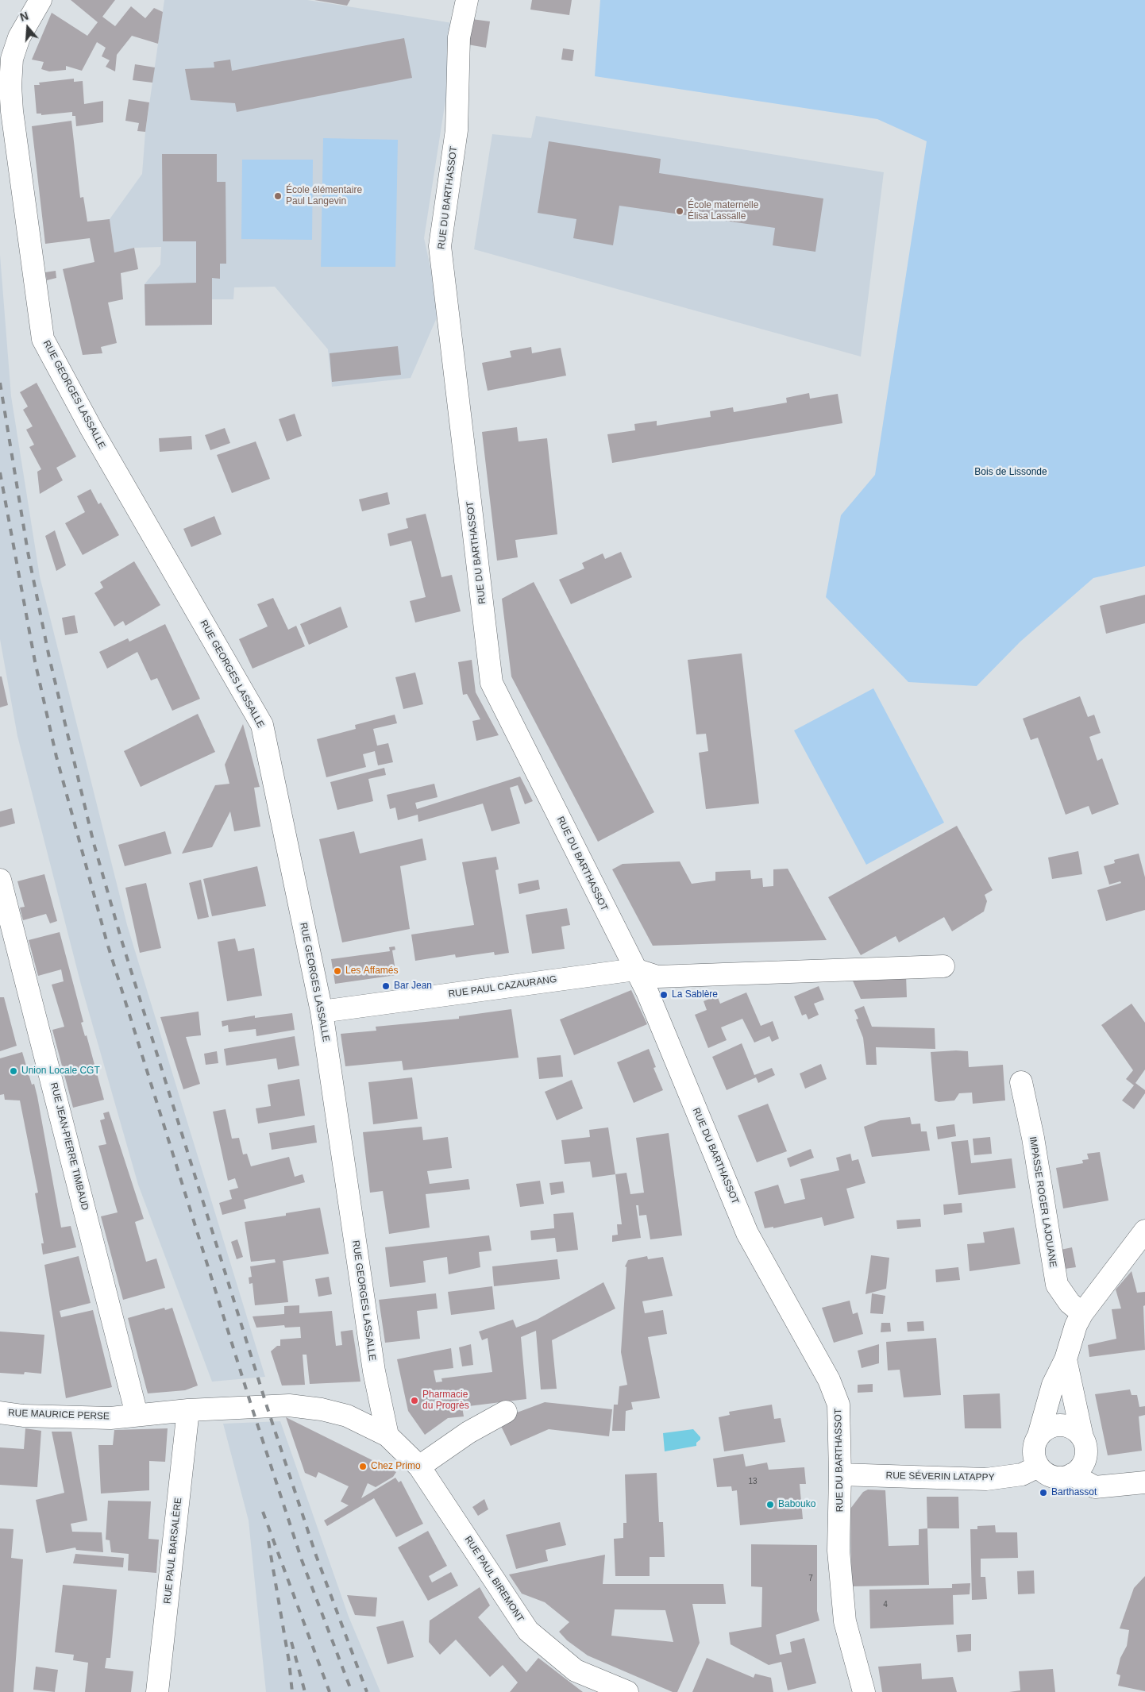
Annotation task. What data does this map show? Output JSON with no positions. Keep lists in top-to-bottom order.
{
  "streets": {
    "street": [
      "RUE DU BARTHASSOT",
      "RUE GEORGES LASSALLE",
      "RUE PAUL CAZAURANG",
      "RUE JEAN-PIERRE TIMBAUD",
      "IMPASSE ROGER LAJOUANE",
      "RUE MAURICE PERSE",
      "RUE SÉVERIN LATAPPY",
      "RUE PAUL BARSALÈRE",
      "RUE PAUL BIREMONT"
    ]
  },
  "crossings": [
    ["RUE DU BARTHASSOT", "RUE PAUL CAZAURANG"],
    ["RUE DU BARTHASSOT", "RUE SÉVERIN LATAPPY"],
    ["RUE GEORGES LASSALLE", "RUE PAUL CAZAURANG"],
    ["RUE GEORGES LASSALLE", "RUE MAURICE PERSE"],
    ["RUE GEORGES LASSALLE", "RUE PAUL BIREMONT"],
    ["RUE JEAN-PIERRE TIMBAUD", "RUE MAURICE PERSE"],
    ["RUE MAURICE PERSE", "RUE PAUL BARSALÈRE"],
    ["RUE MAURICE PERSE", "RUE PAUL BIREMONT"]
  ],
  "parks": ["Bois de Lissonde"],
  "places": [
    "École élémentaire Paul Langevin",
    "École maternelle Élisa Lassalle",
    "Les Affamés",
    "Bar Jean",
    "La Sablère",
    "Union Locale CGT",
    "Pharmacie du Progrès",
    "Chez Primo",
    "Barthassot",
    "Babouko"
  ],
  "house_numbers": ["13", "7", "4"],
  "north": "top"
}
